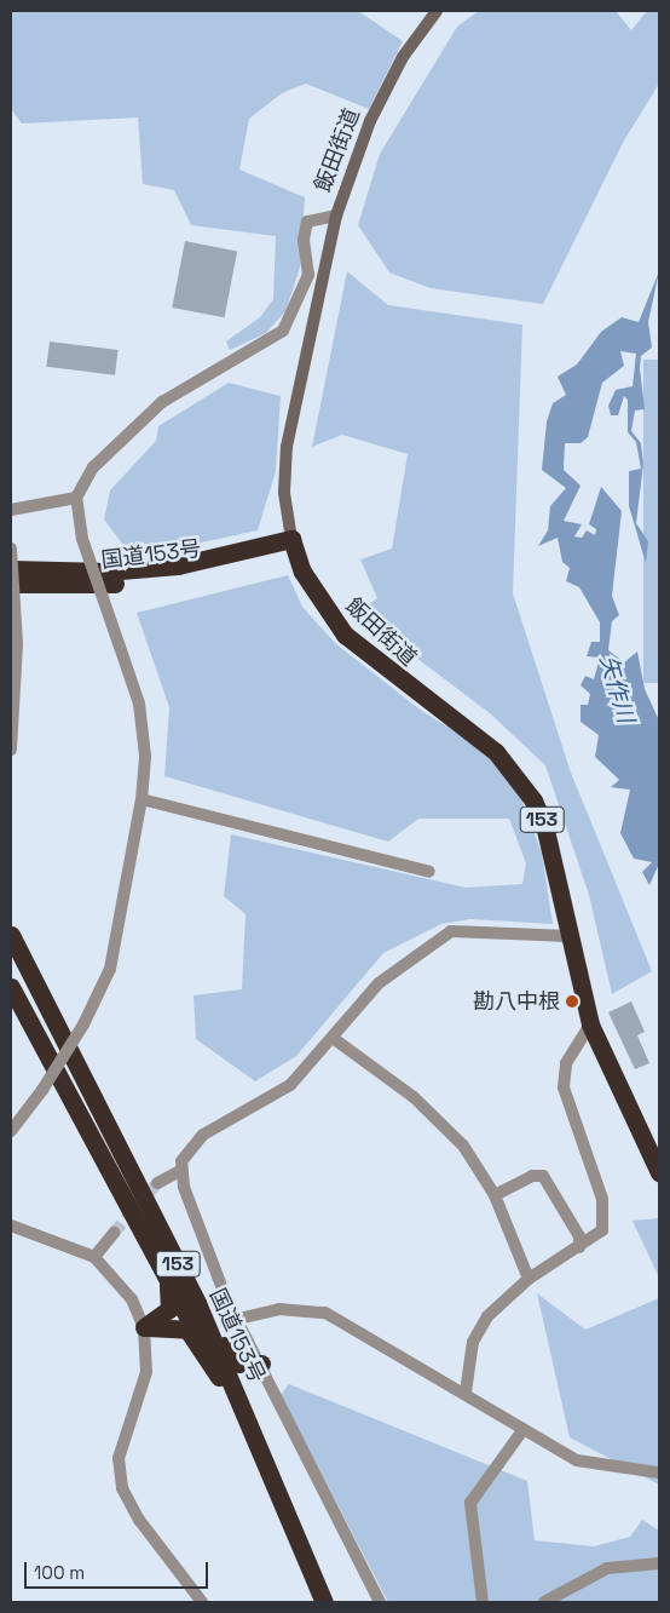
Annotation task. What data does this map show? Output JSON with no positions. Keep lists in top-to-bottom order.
{
  "streets": {
    "highway": ["飯田街道", "国道153号", "153"]
  },
  "crossings": [
    ["飯田街道", "国道153号"],
    ["国道153号", "153"]
  ],
  "water": ["矢作川"],
  "places": ["勘八中根"],
  "scale_bar": "100 m"
}
